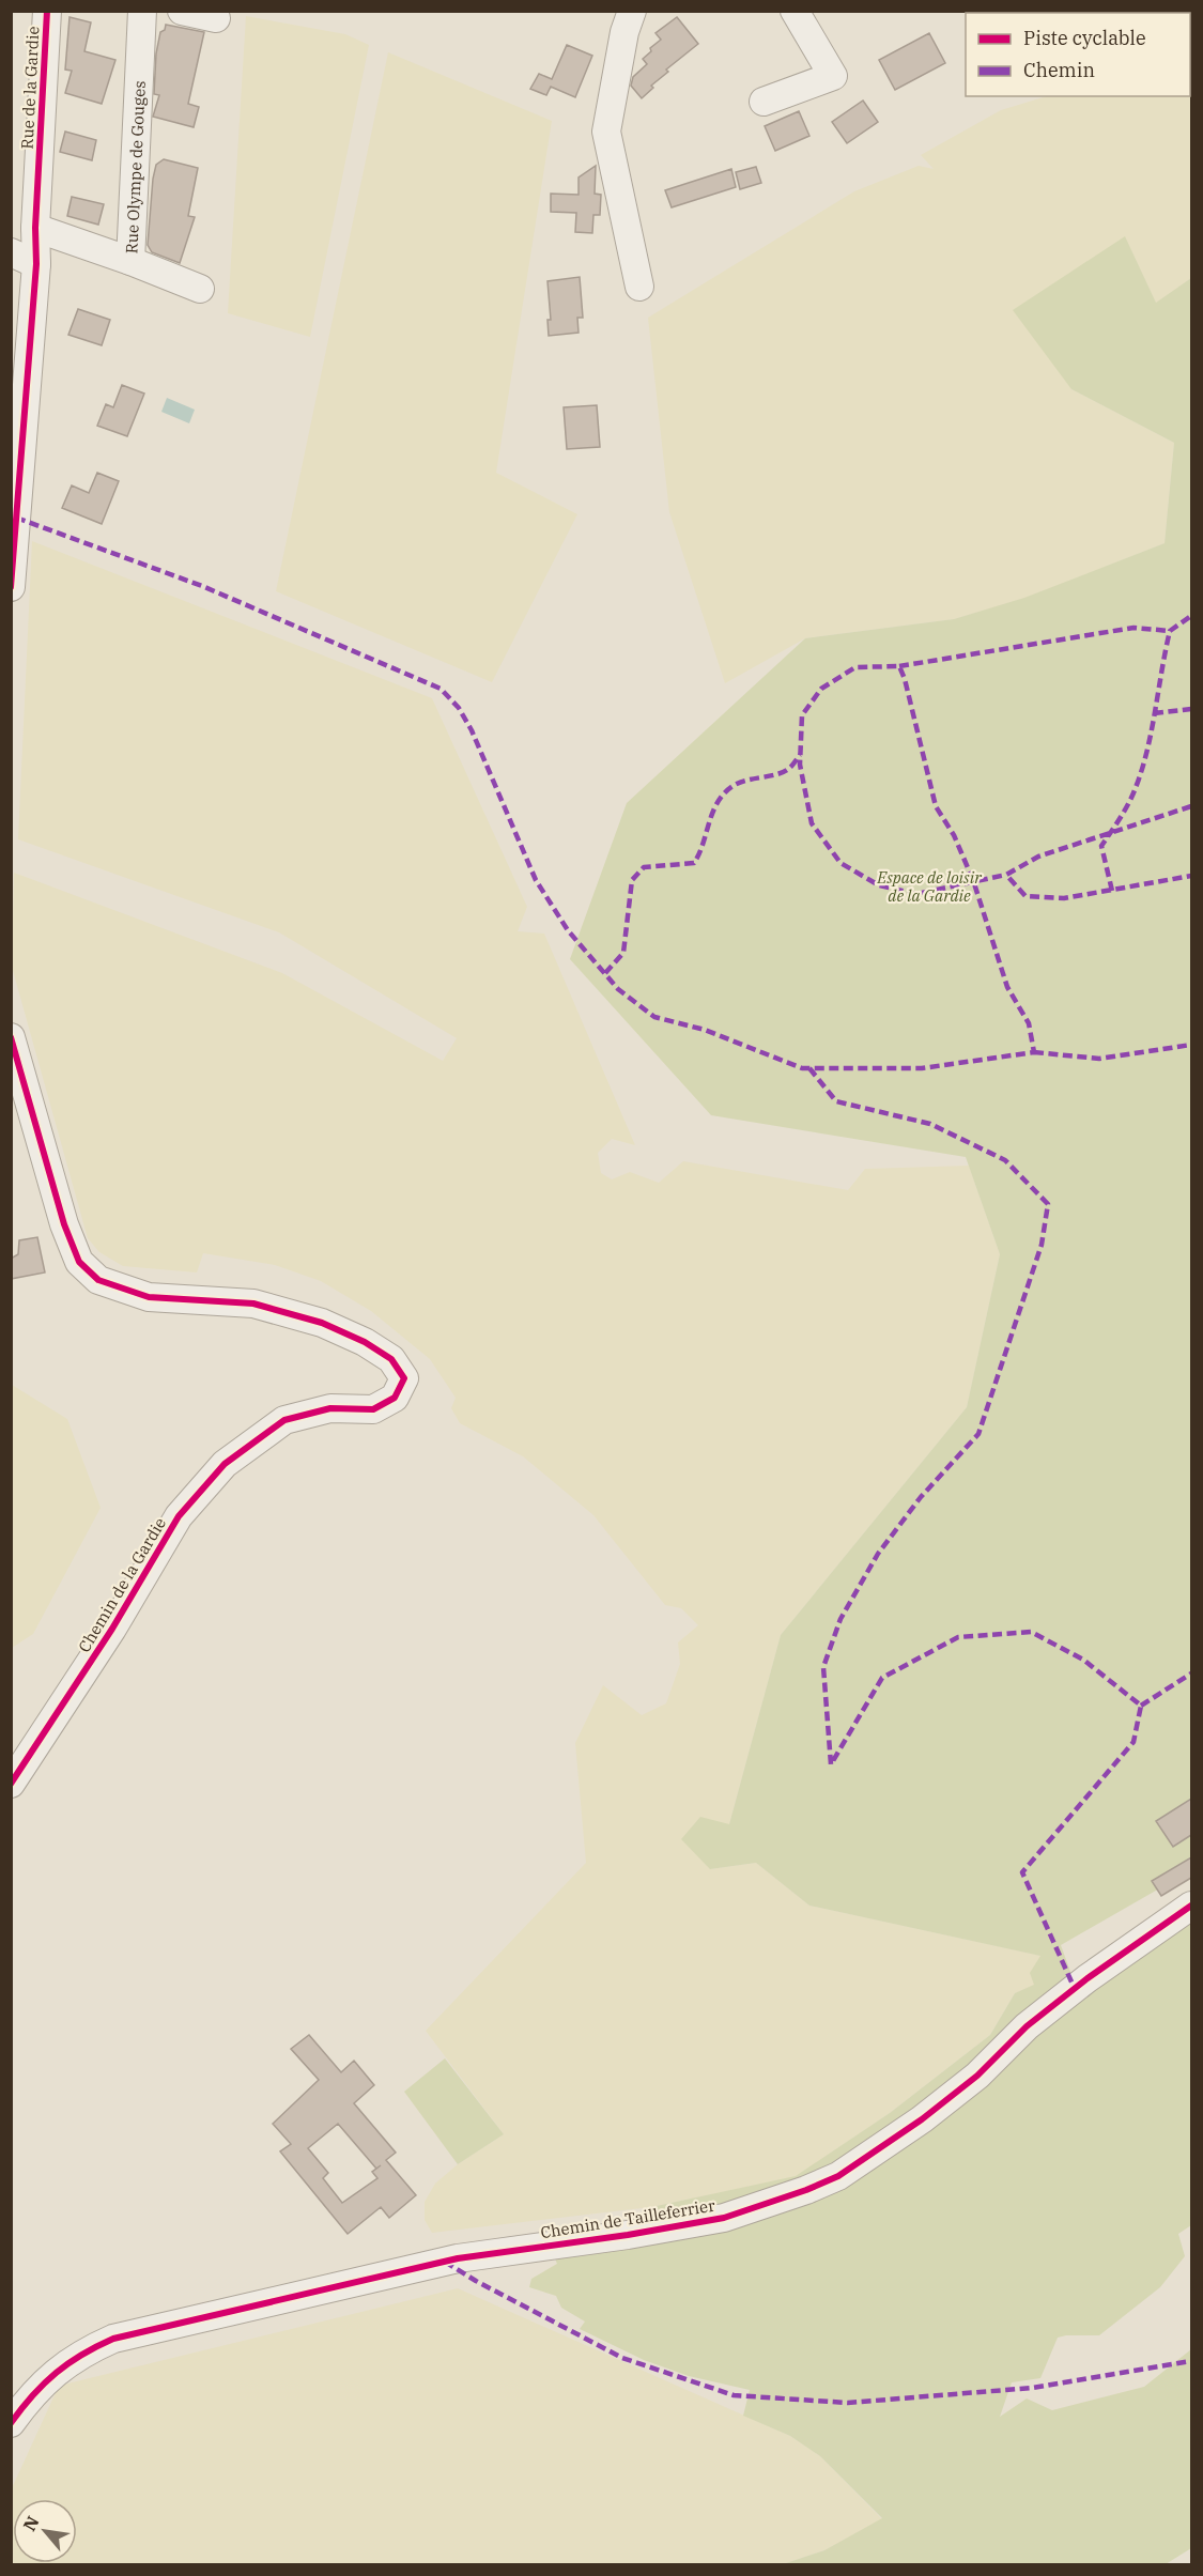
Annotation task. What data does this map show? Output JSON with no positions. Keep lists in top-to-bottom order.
{
  "streets": {
    "street": [
      "Rue de la Gardie",
      "Rue Olympe de Gouges",
      "Chemin de la Gardie",
      "Chemin de Tailleferrier"
    ]
  },
  "crossings": [
    ["Rue de la Gardie", "Rue Olympe de Gouges"]
  ],
  "parks": ["Espace de loisir de la Gardie"],
  "legend": ["Piste cyclable", "Chemin"],
  "north": "top left"
}
